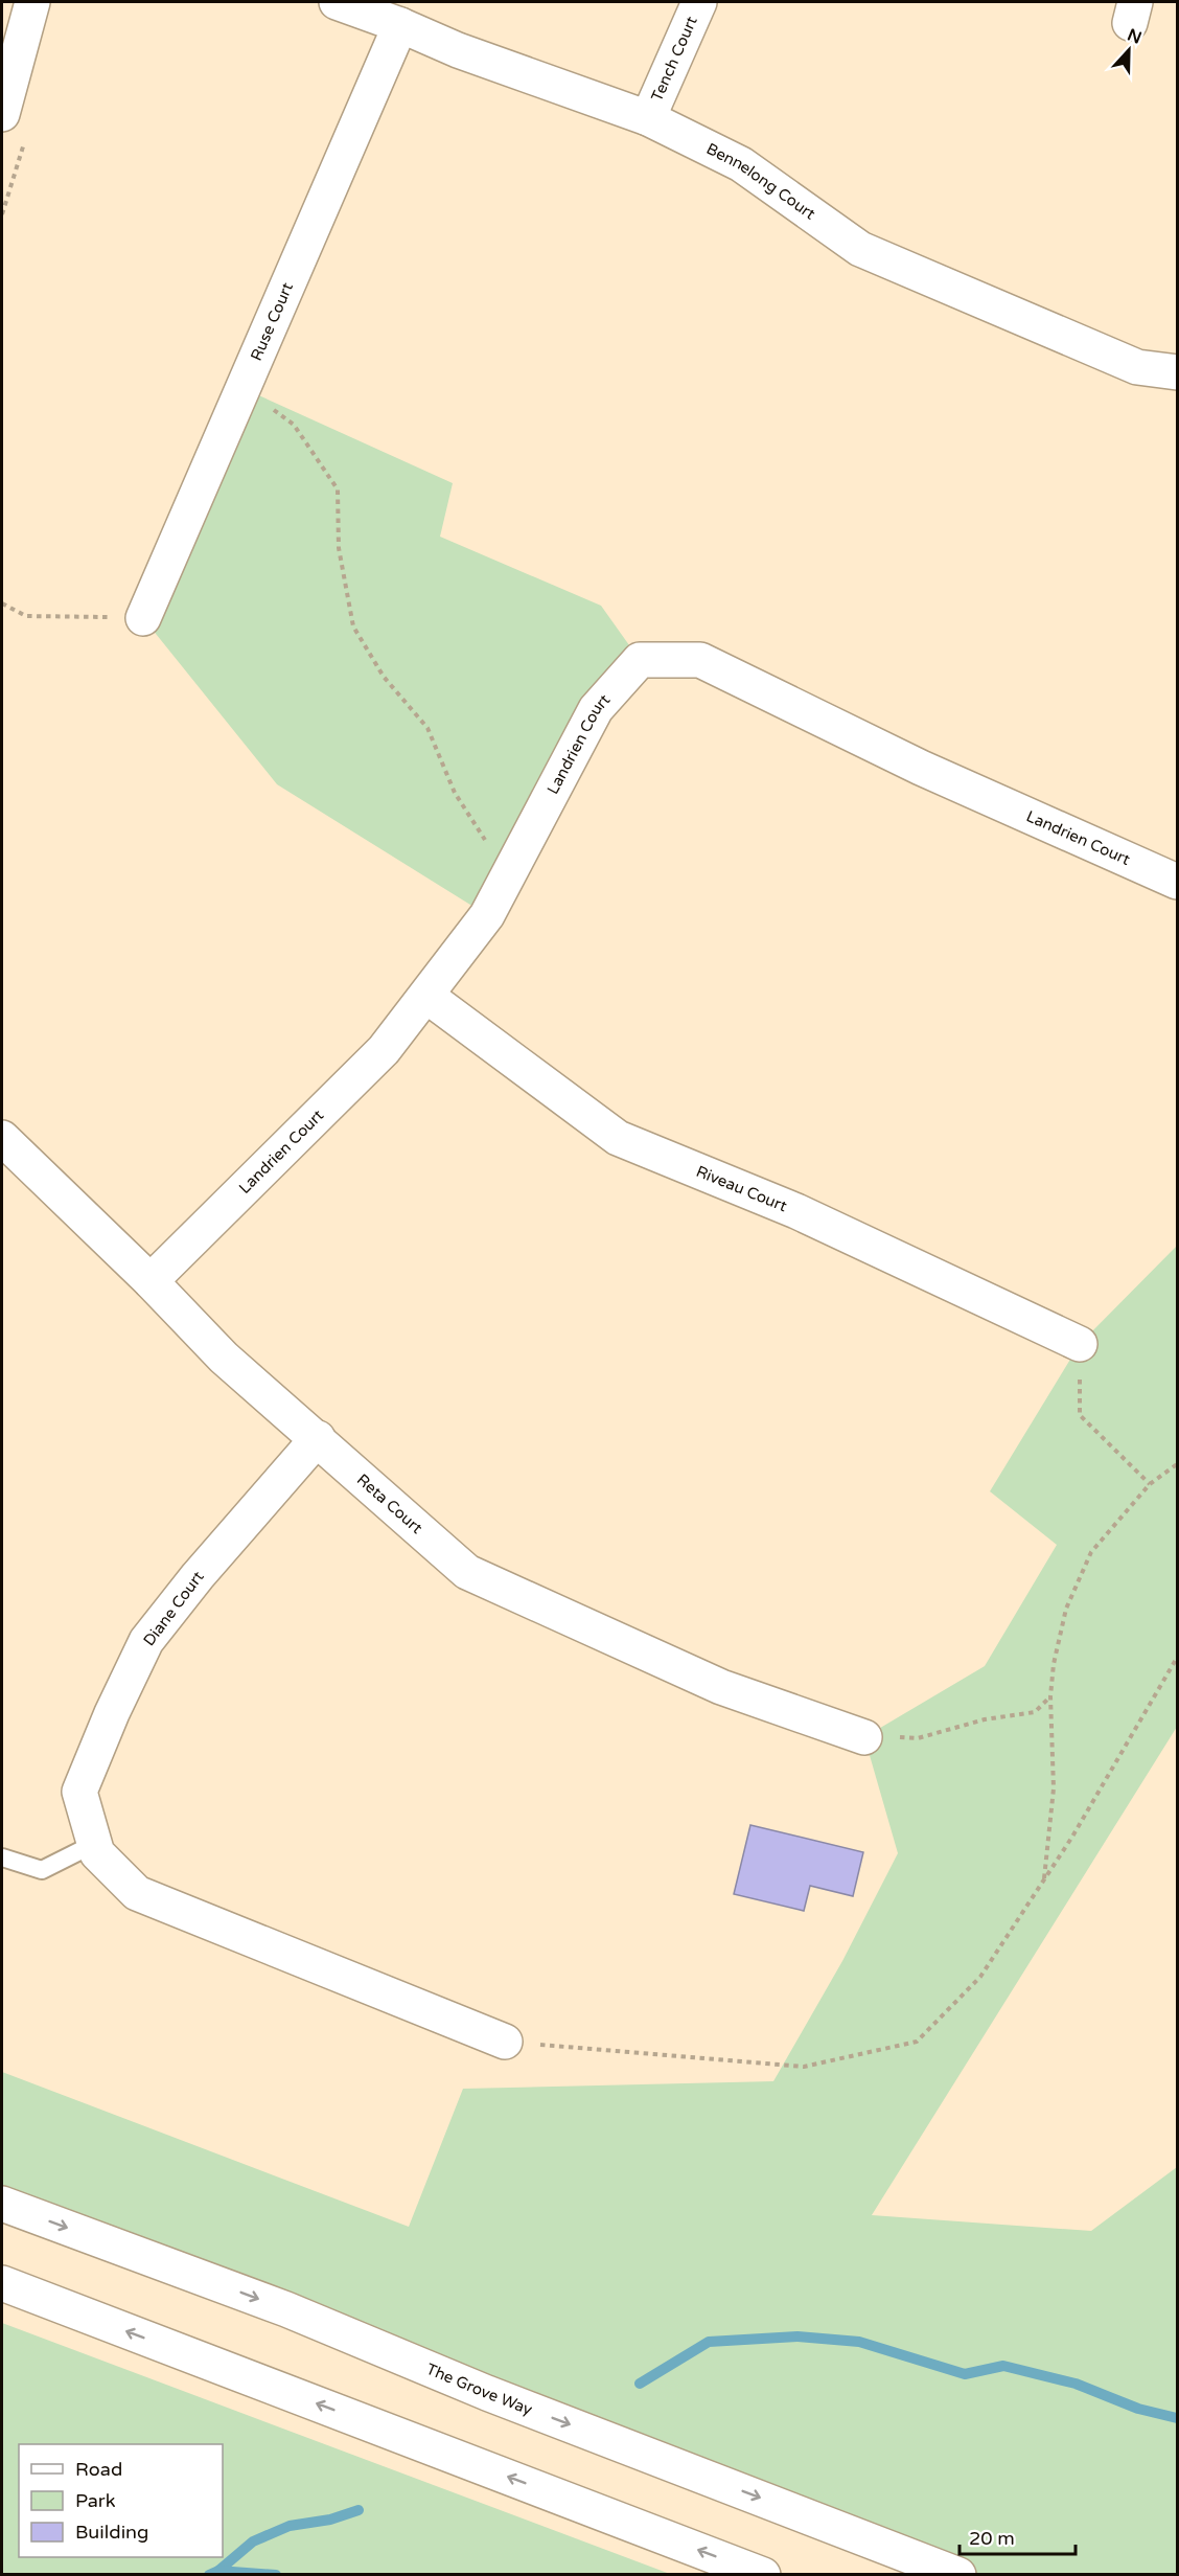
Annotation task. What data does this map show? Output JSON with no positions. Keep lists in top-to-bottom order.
{
  "streets": {
    "street": [
      "Tench Court",
      "Bennelong Court",
      "Ruse Court",
      "Landrien Court",
      "Riveau Court",
      "Reta Court",
      "Diane Court",
      "The Grove Way"
    ]
  },
  "crossings": [
    ["Tench Court", "Bennelong Court"],
    ["Bennelong Court", "Ruse Court"],
    ["Landrien Court", "Riveau Court"],
    ["Landrien Court", "Reta Court"],
    ["Reta Court", "Diane Court"]
  ],
  "legend": ["Road", "Park", "Building"],
  "scale_bar": "20 m",
  "north": "top"
}
